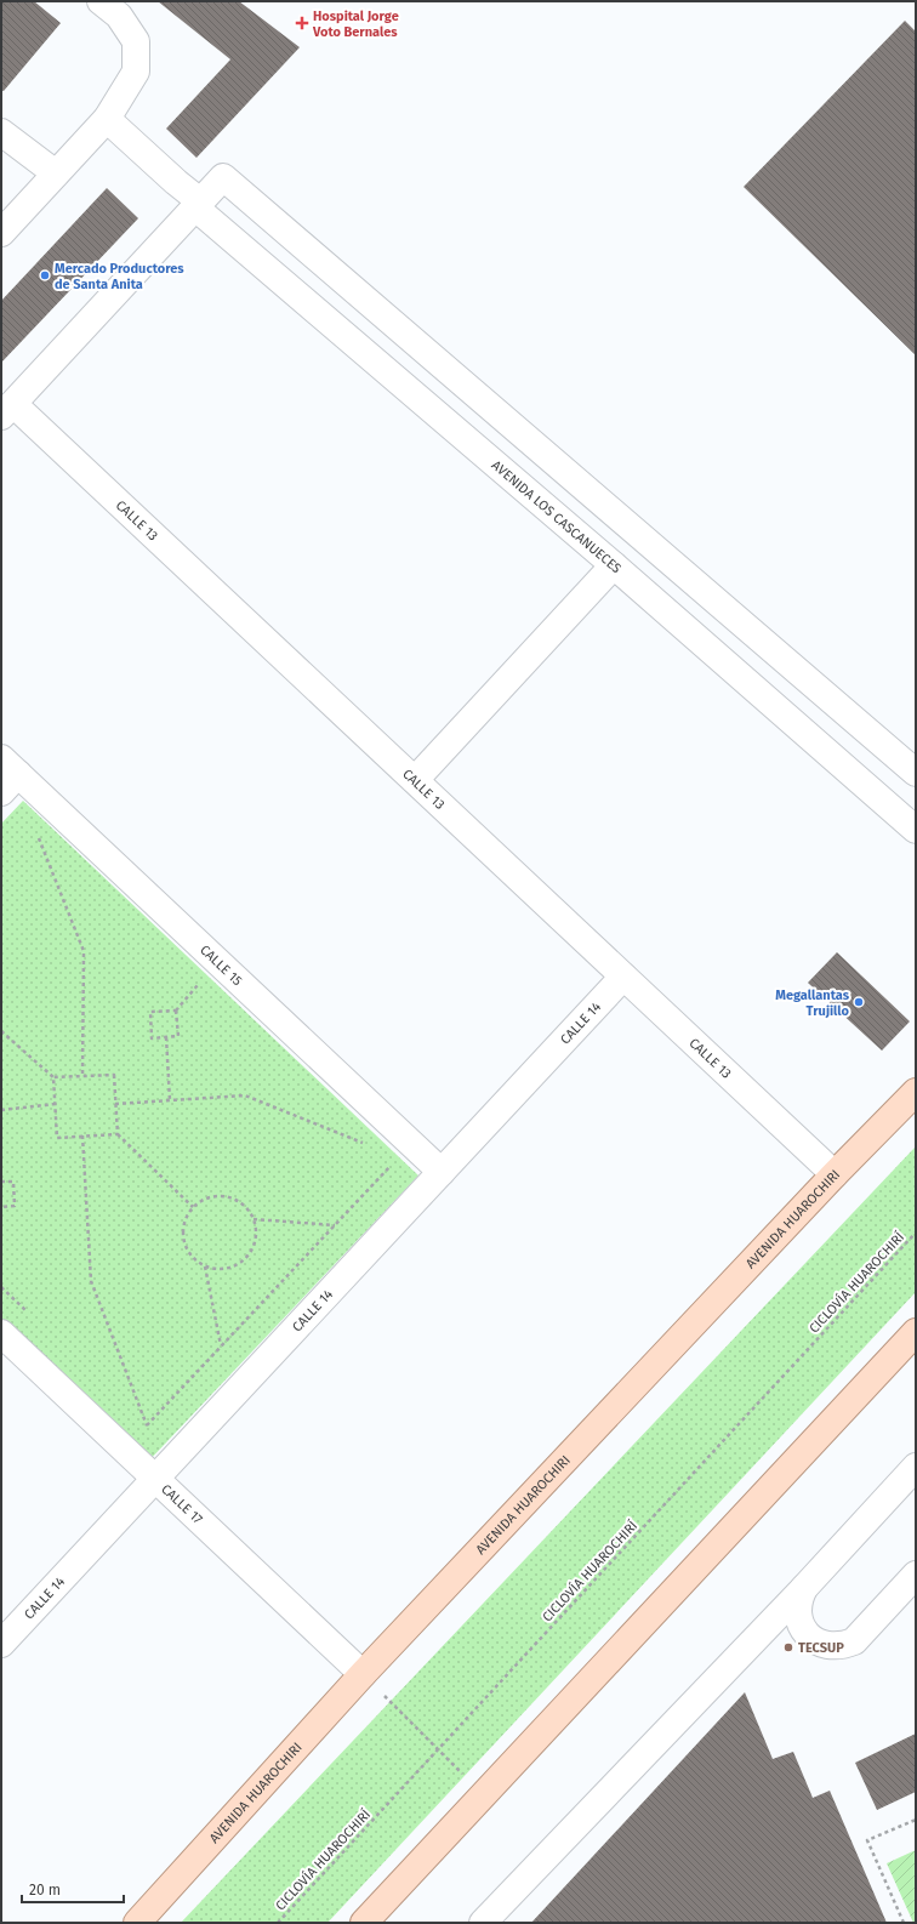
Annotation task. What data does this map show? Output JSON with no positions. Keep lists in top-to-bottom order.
{
  "streets": {
    "main road": ["AVENIDA HUAROCHIRI"],
    "street": [
      "AVENIDA LOS CASCANUECES",
      "CALLE 13",
      "CALLE 15",
      "CALLE 14",
      "CALLE 17"
    ],
    "path": ["CICLOVÍA HUAROCHIRÍ"]
  },
  "crossings": [
    ["CALLE 13", "CALLE 14"],
    ["CALLE 13", "AVENIDA HUAROCHIRI"],
    ["CALLE 15", "CALLE 14"],
    ["CALLE 14", "CALLE 17"],
    ["AVENIDA HUAROCHIRI", "CALLE 17"]
  ],
  "places": {
    "health": ["Hospital Jorge Voto Bernales"],
    "other": ["Mercado Productores de Santa Anita", "Megallantas Trujillo", "TECSUP"]
  },
  "scale_bar": "20 m"
}
